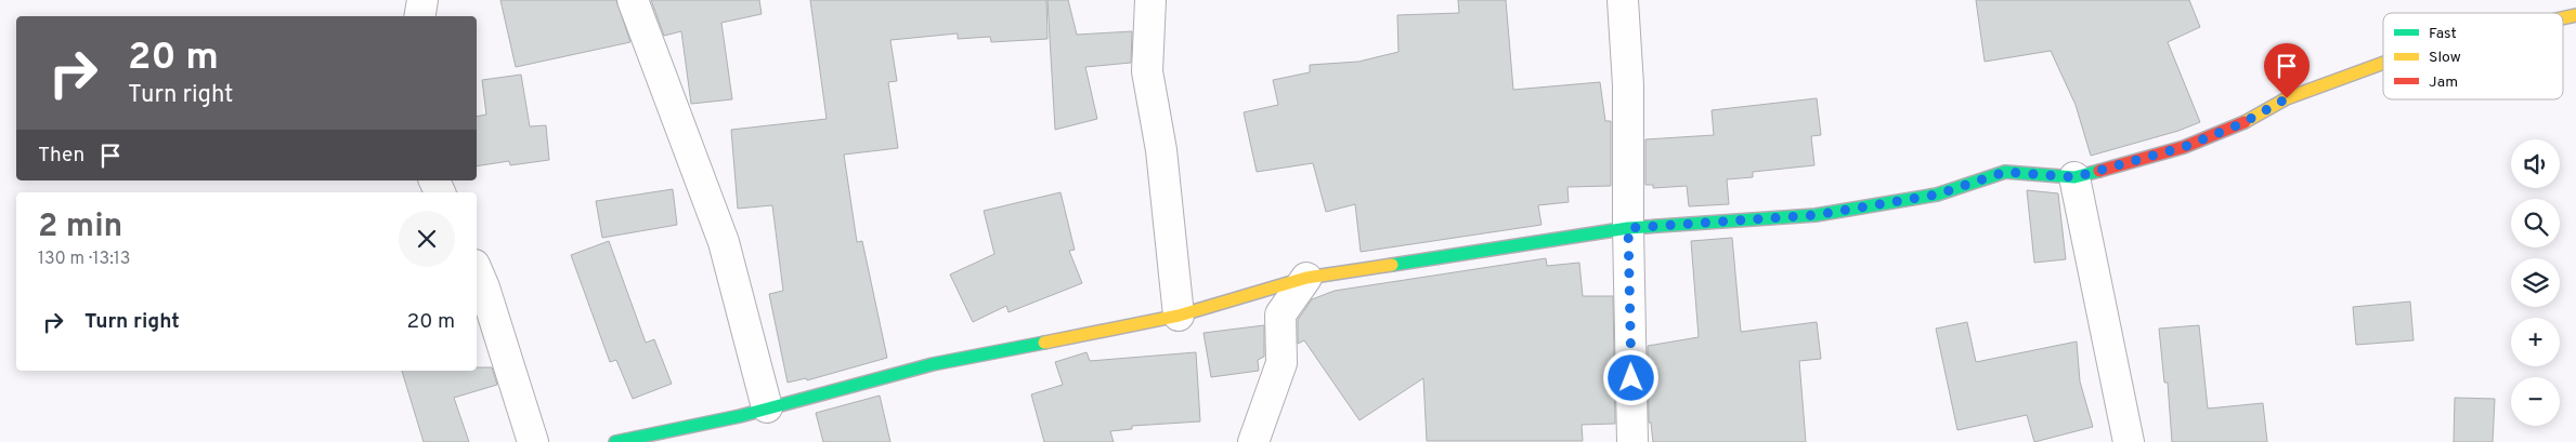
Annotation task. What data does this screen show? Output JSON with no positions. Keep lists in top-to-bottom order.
{
  "legend": ["Fast", "Slow", "Jam"],
  "page": {
    "turn": ["20 m", "Turn right"],
    "then": "Then",
    "map_buttons": ["+", "−"],
    "heading": ["2 min", "130 m · 13:13"],
    "list": [
      {
        "name": "Turn right",
        "value": "20 m"
      }
    ]
  }
}
